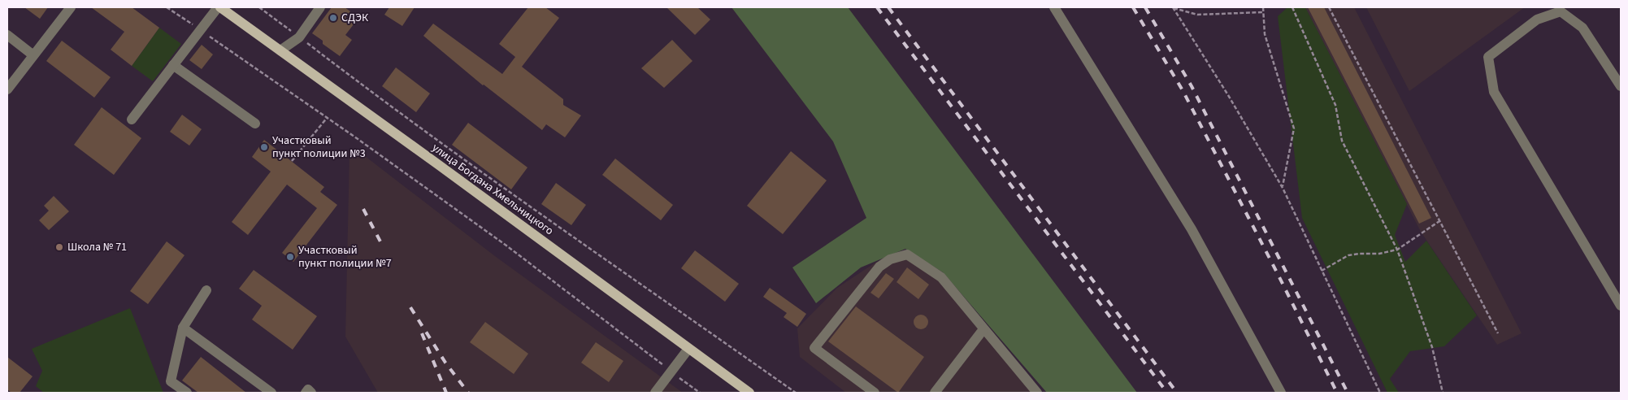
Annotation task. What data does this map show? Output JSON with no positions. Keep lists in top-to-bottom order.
{
  "streets": {
    "main road": ["улица Богдана Хмельницкого"]
  },
  "places": [
    "СДЭК",
    "Участковый пункт полиции №3",
    "Школа № 71",
    "Участковый пункт полиции №7"
  ]
}
